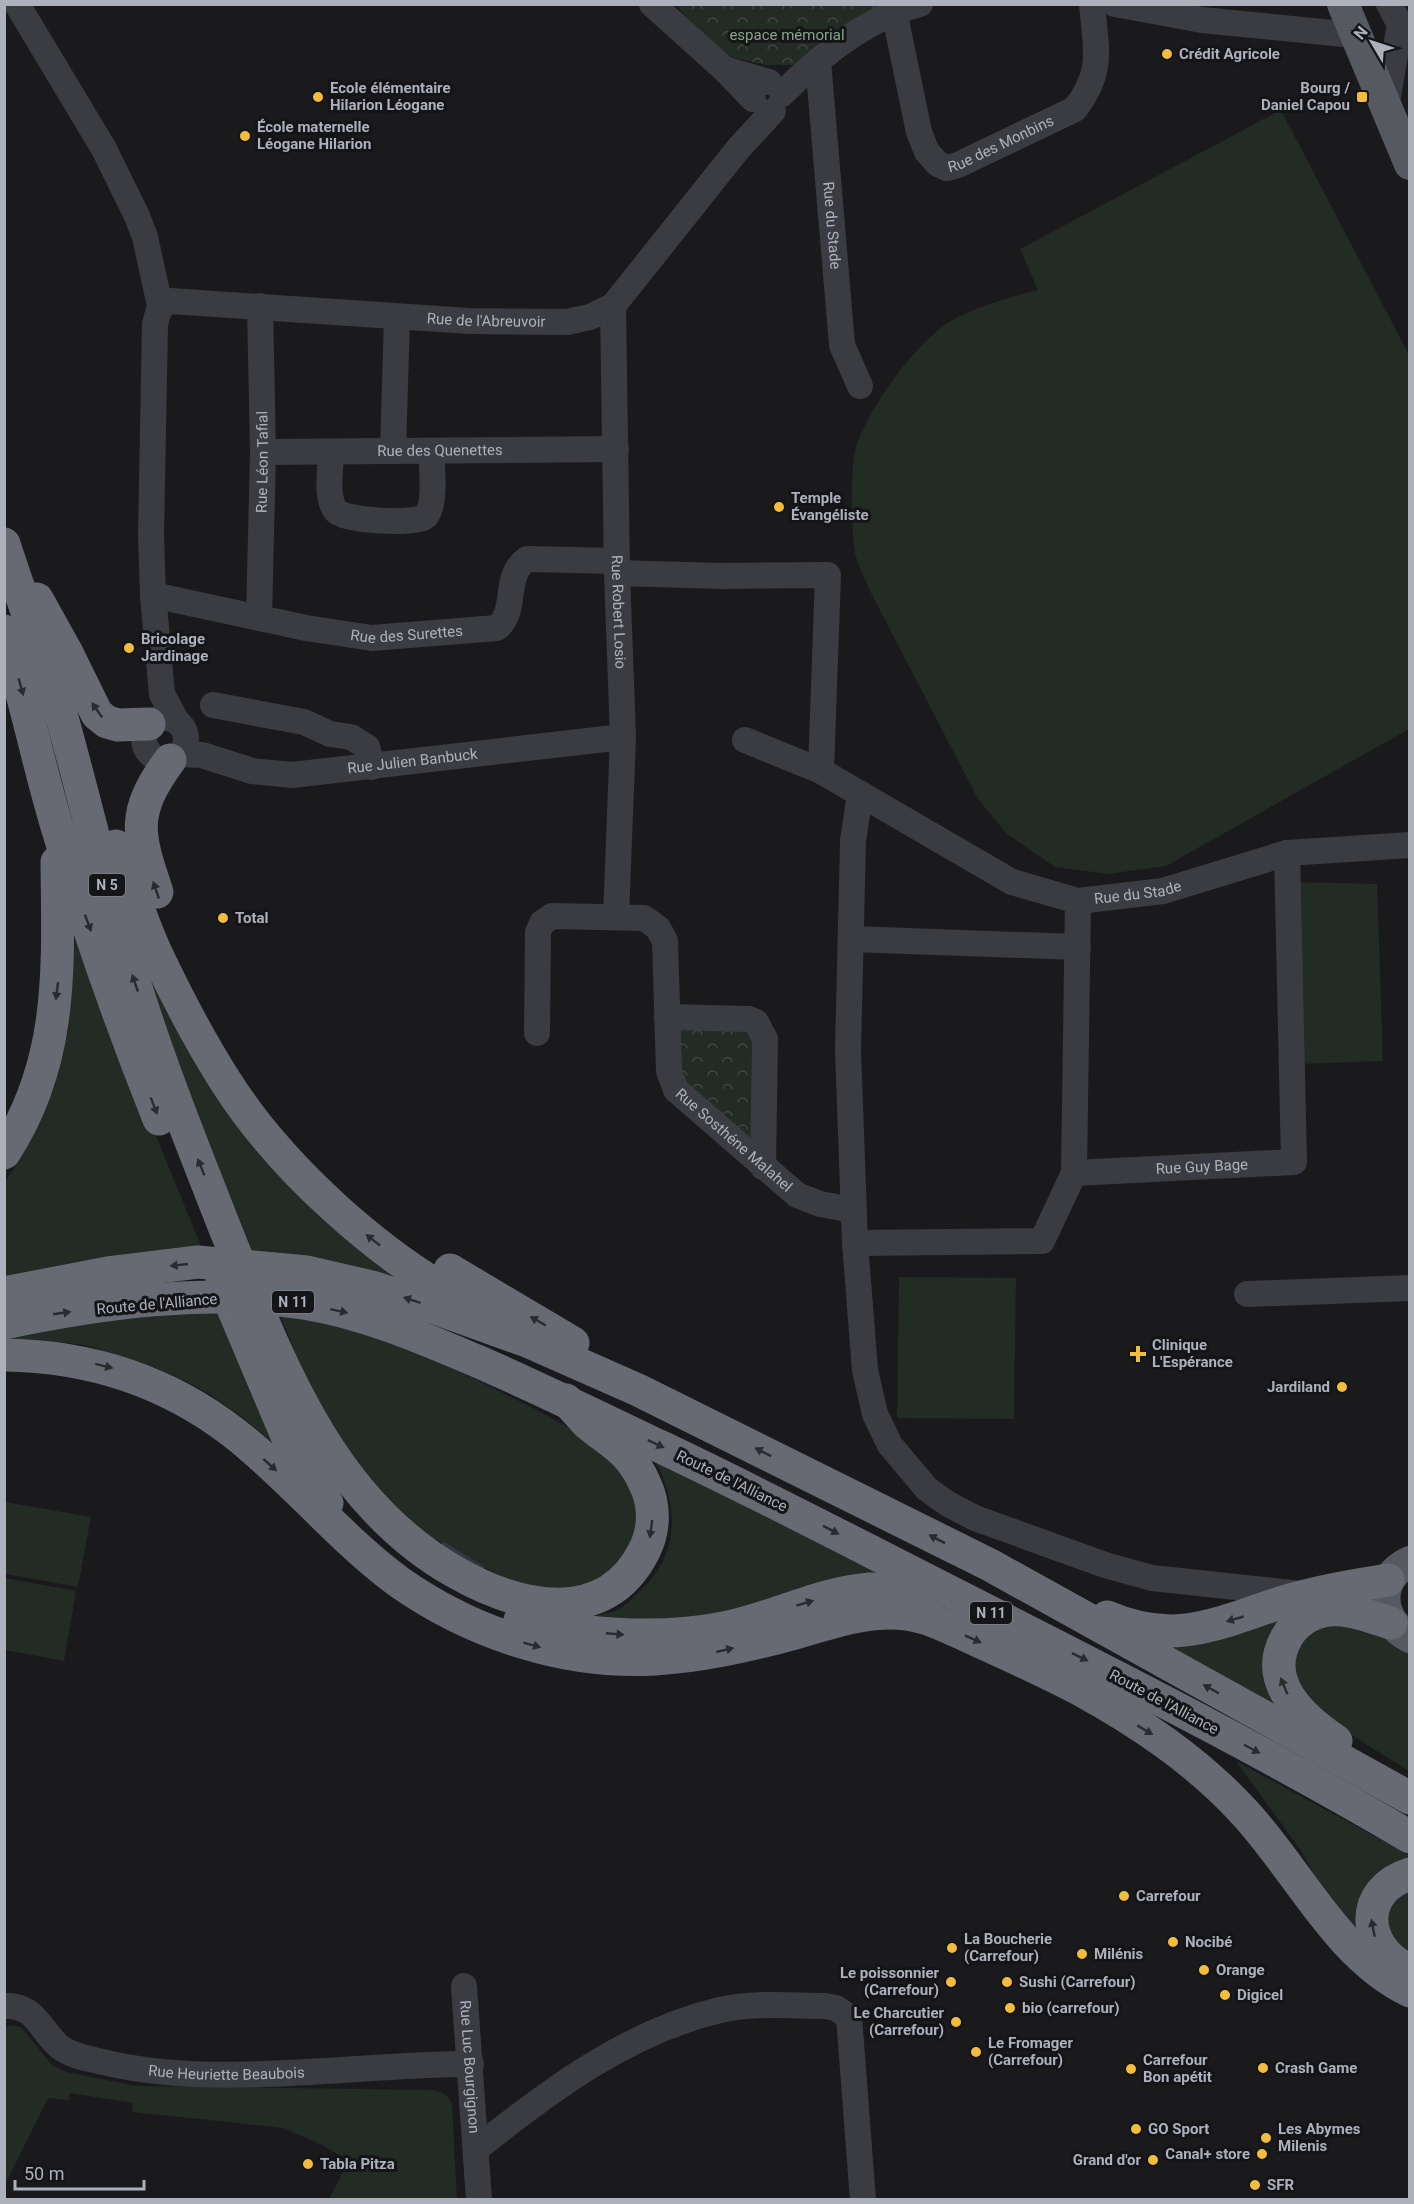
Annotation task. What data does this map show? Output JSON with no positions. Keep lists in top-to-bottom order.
{
  "streets": {
    "highway": ["N 5", "N 11", "Route de l'Alliance"],
    "street": [
      "Rue des Monbins",
      "Rue du Stade",
      "Rue de l'Abreuvoir",
      "Rue des Quenettes",
      "Rue Léon Tafial",
      "Rue Robert Losio",
      "Rue des Surettes",
      "Rue Julien Banbuck",
      "Rue Sosthéne Malahel",
      "Rue Guy Bage",
      "Rue Luc Bourgignon",
      "Rue Heuriette Beaubois"
    ]
  },
  "crossings": [
    ["Rue du Stade", "Rue des Surettes"],
    ["Rue du Stade", "Rue Guy Bage"],
    ["Rue de l'Abreuvoir", "Rue Léon Tafial"],
    ["Rue de l'Abreuvoir", "Rue Robert Losio"],
    ["Rue des Quenettes", "Rue Léon Tafial"],
    ["Rue des Quenettes", "Rue Robert Losio"],
    ["Rue Léon Tafial", "Rue des Surettes"],
    ["Rue Robert Losio", "Rue des Surettes"],
    ["Rue Robert Losio", "Rue Julien Banbuck"],
    ["Rue Robert Losio", "Rue Sosthéne Malahel"],
    ["Rue Luc Bourgignon", "Rue Heuriette Beaubois"]
  ],
  "parks": ["espace mémorial"],
  "places": {
    "other": [
      "Crédit Agricole",
      "Ecole élémentaire Hilarion Léogane",
      "École maternelle Léogane Hilarion",
      "Temple Évangéliste",
      "Bricolage Jardinage",
      "Total",
      "Jardiland",
      "Carrefour",
      "Nocibé",
      "La Boucherie (Carrefour)",
      "Milénis",
      "Orange",
      "Le poissonnier (Carrefour)",
      "Sushi (Carrefour)",
      "Digicel",
      "bio (carrefour)",
      "Le Charcutier (Carrefour)",
      "Le Fromager (Carrefour)",
      "Crash Game",
      "Carrefour Bon apétit",
      "GO Sport",
      "Les Abymes Milenis",
      "Canal+ store",
      "Grand d'or",
      "Tabla Pitza",
      "SFR"
    ],
    "transit": ["Bourg / Daniel Capou"],
    "health": ["Clinique L'Espérance"]
  },
  "scale_bar": "50 m",
  "north": "top left"
}
